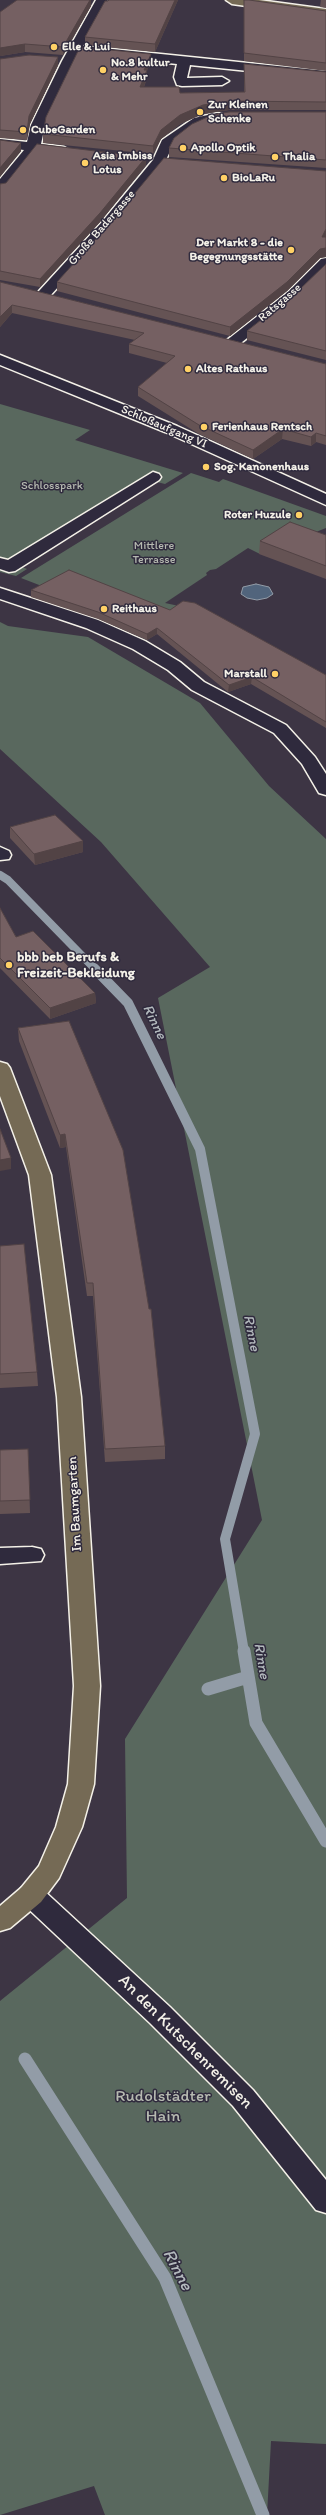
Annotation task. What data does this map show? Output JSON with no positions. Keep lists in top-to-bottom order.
{
  "streets": {
    "main road": ["Im Baumgarten"],
    "street": [
      "Große Badergasse",
      "Ratsgasse",
      "Schloßaufgang VI",
      "An den Kutschenremisen"
    ]
  },
  "crossings": [
    ["Im Baumgarten", "An den Kutschenremisen"]
  ],
  "water": ["Rinne"],
  "parks": ["Schlosspark", "Mittlere Terrasse", "Rudolstädter Hain"],
  "places": [
    "Elle & Lui",
    "No.8 kultur & Mehr",
    "Zur Kleinen Schenke",
    "CubeGarden",
    "Apollo Optik",
    "Thalia",
    "Asia Imbiss Lotus",
    "BioLaRu",
    "Der Markt 8 - die Begegnungsstätte",
    "Altes Rathaus",
    "Ferienhaus Rentsch",
    "Sog. Kanonenhaus",
    "Roter Huzule",
    "Reithaus",
    "Marstall",
    "bbb beb Berufs & Freizeit-Bekleidung"
  ]
}
